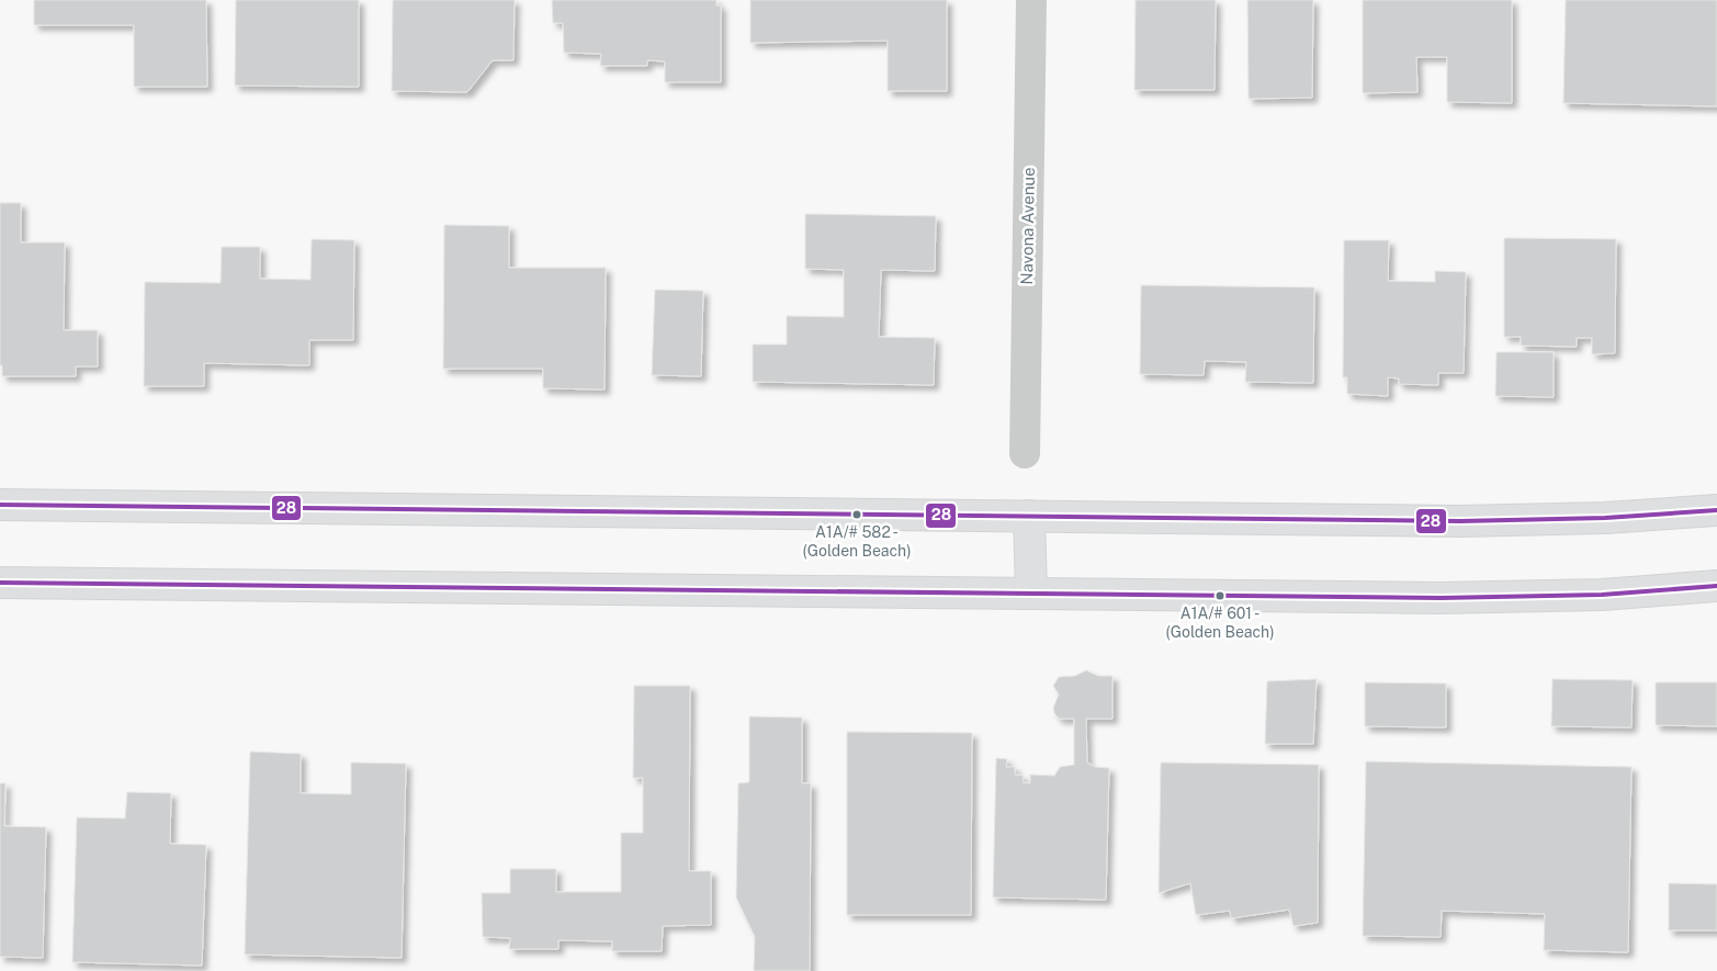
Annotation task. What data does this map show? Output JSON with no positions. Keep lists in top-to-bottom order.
{
  "streets": {
    "street": ["Navona Avenue"]
  },
  "places": ["A1A/# 582 - (Golden Beach)", "A1A/# 601 - (Golden Beach)"],
  "lines": ["transit line 28"]
}
